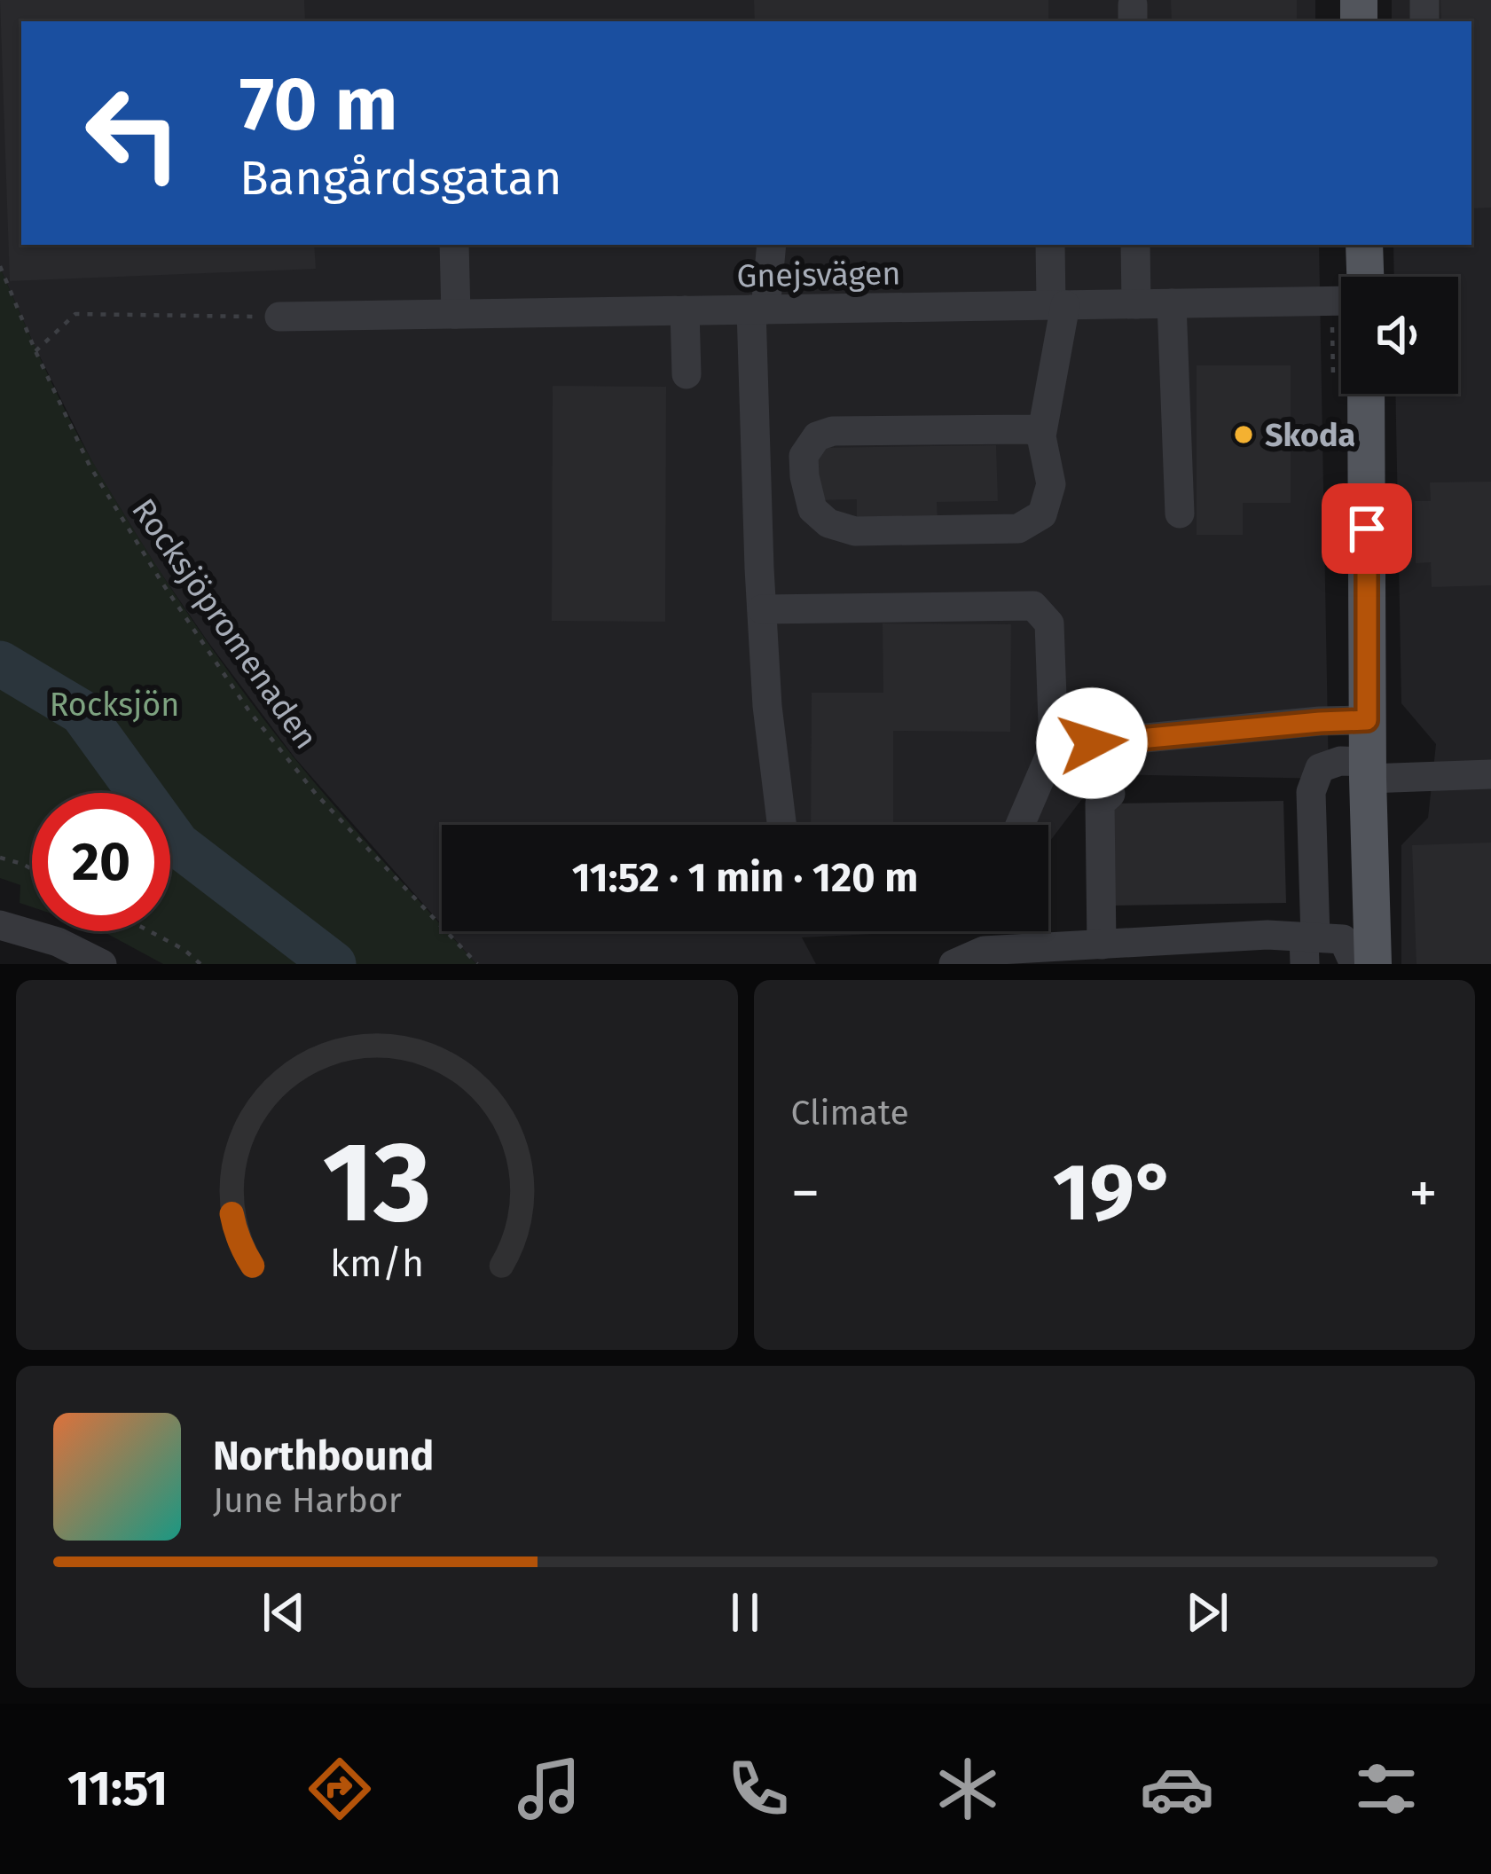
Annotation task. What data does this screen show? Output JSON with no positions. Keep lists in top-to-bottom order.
{
  "streets": {
    "street": ["Gnejsvägen"],
    "path": ["Rocksjöpromenaden"]
  },
  "parks": ["Rocksjön"],
  "places": ["Skoda"],
  "page": {
    "turn": ["70 m", "Bangårdsgatan"],
    "limit": "20",
    "trip": "11:52 · 1 min · 120 m",
    "tile": "Climate",
    "heat": ["−", "19°", "+"],
    "song": ["Northbound", "June Harbor"],
    "tabs": "11:51",
    "gauge": ["13", "km/h"]
  }
}
